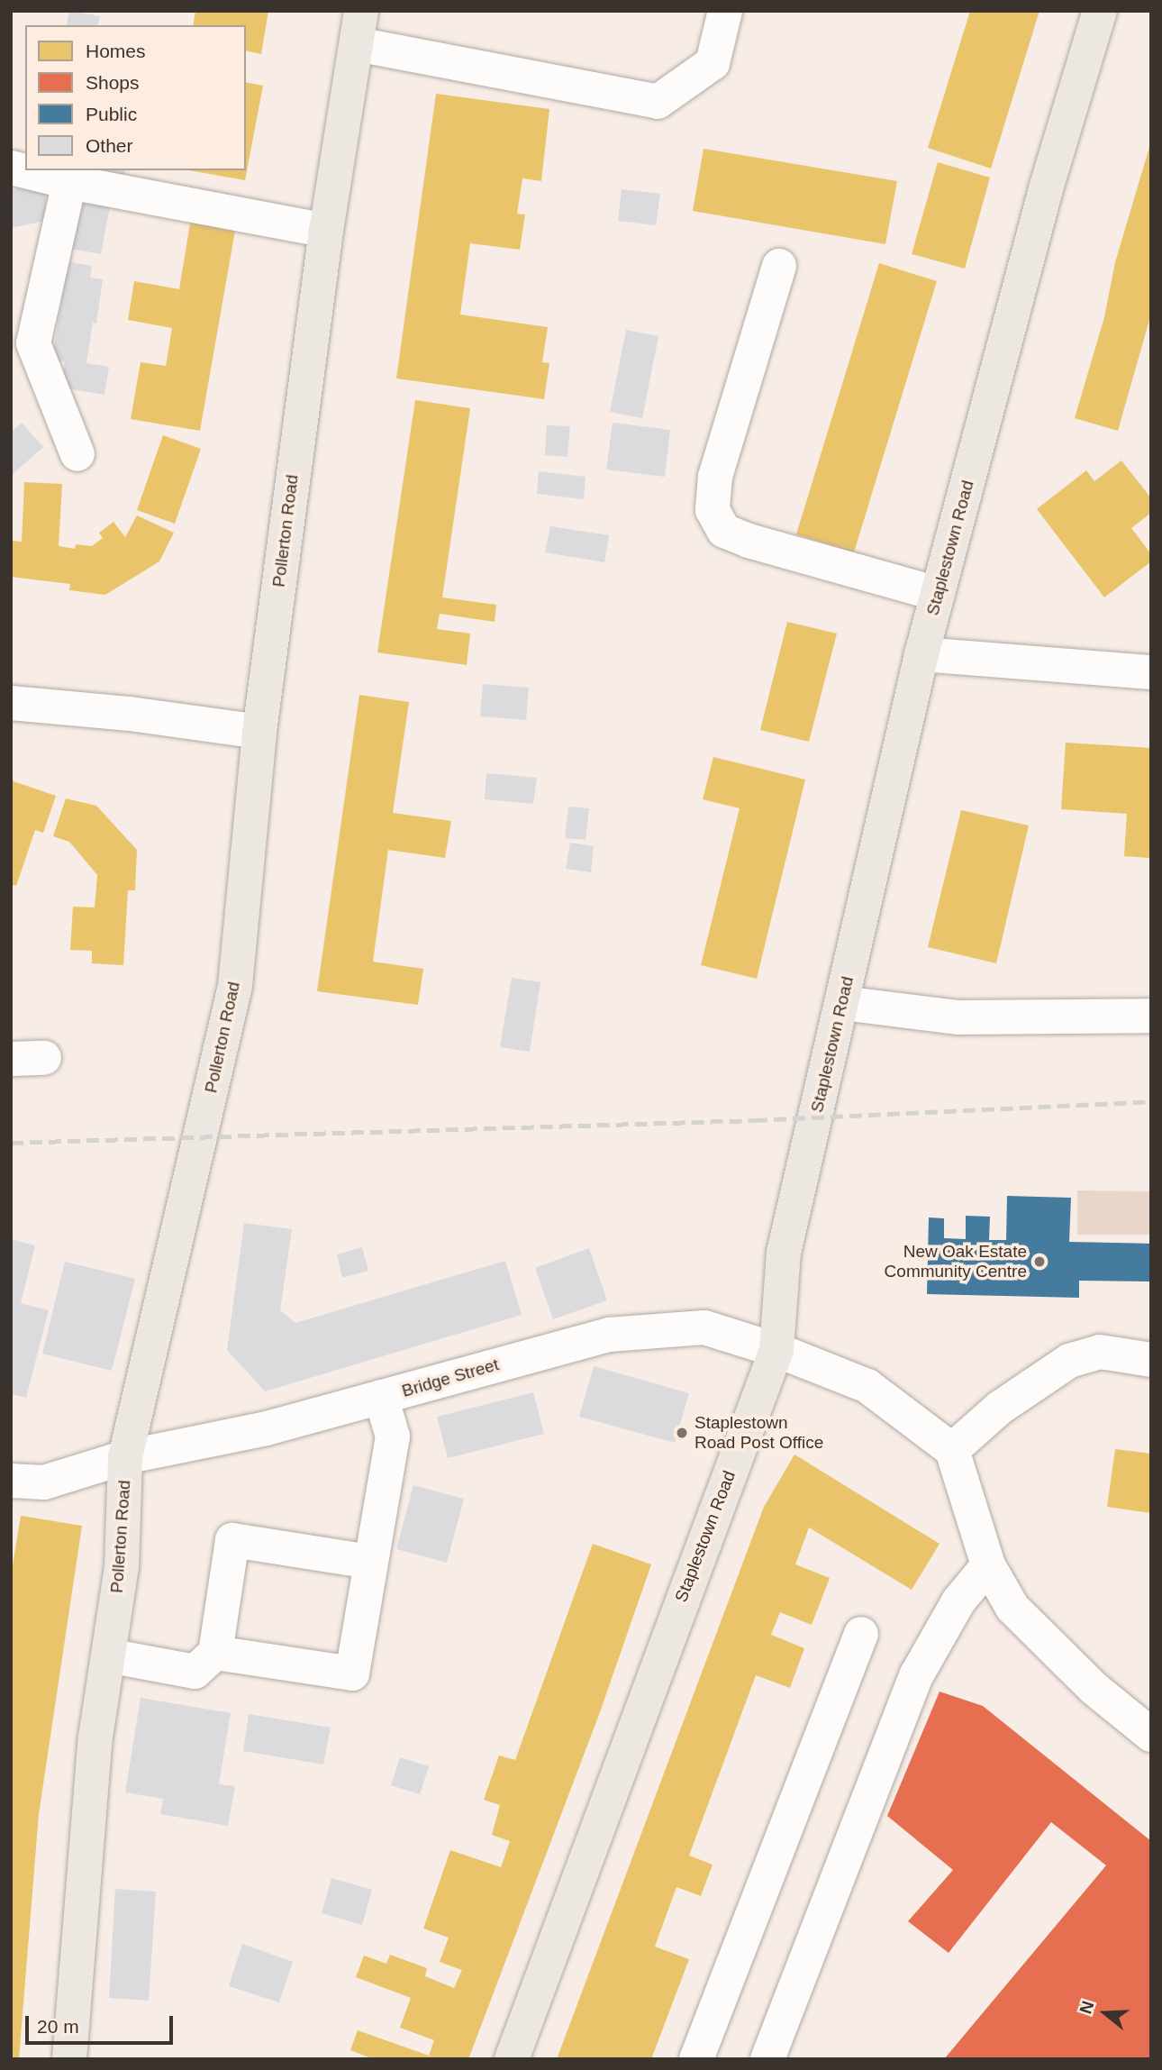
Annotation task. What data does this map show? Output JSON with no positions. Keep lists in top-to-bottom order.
{
  "streets": {
    "main road": ["Pollerton Road", "Staplestown Road"],
    "street": ["Bridge Street"]
  },
  "crossings": [
    ["Pollerton Road", "Bridge Street"],
    ["Staplestown Road", "Bridge Street"]
  ],
  "places": ["New Oak Estate Community Centre", "Staplestown Road Post Office"],
  "legend": [
    "Homes",
    "Shops",
    "Public",
    "Other"
  ],
  "scale_bar": "20 m",
  "north": "left"
}
